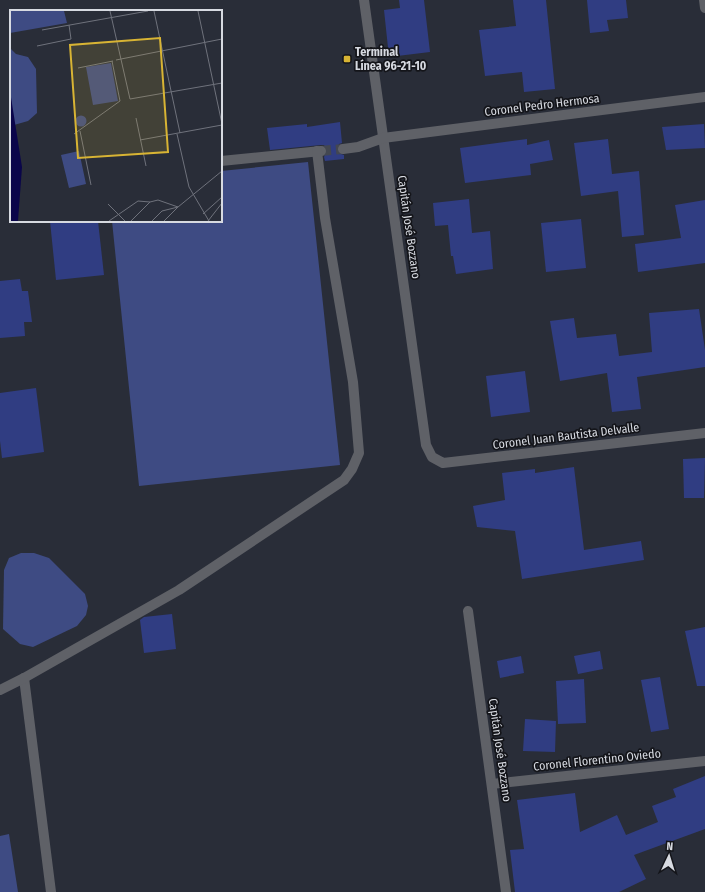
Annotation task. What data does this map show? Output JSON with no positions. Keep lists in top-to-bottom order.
{
  "streets": {
    "street": [
      "Coronel Pedro Hermosa",
      "Capitán José Bozzano",
      "Coronel Juan Bautista Delvalle",
      "Coronel Florentino Oviedo"
    ]
  },
  "crossings": [
    ["Coronel Pedro Hermosa", "Capitán José Bozzano"],
    ["Capitán José Bozzano", "Coronel Juan Bautista Delvalle"],
    ["Capitán José Bozzano", "Coronel Florentino Oviedo"]
  ],
  "places": {
    "transit": ["Terminal Línea 96-21-10"]
  },
  "north": "top"
}
